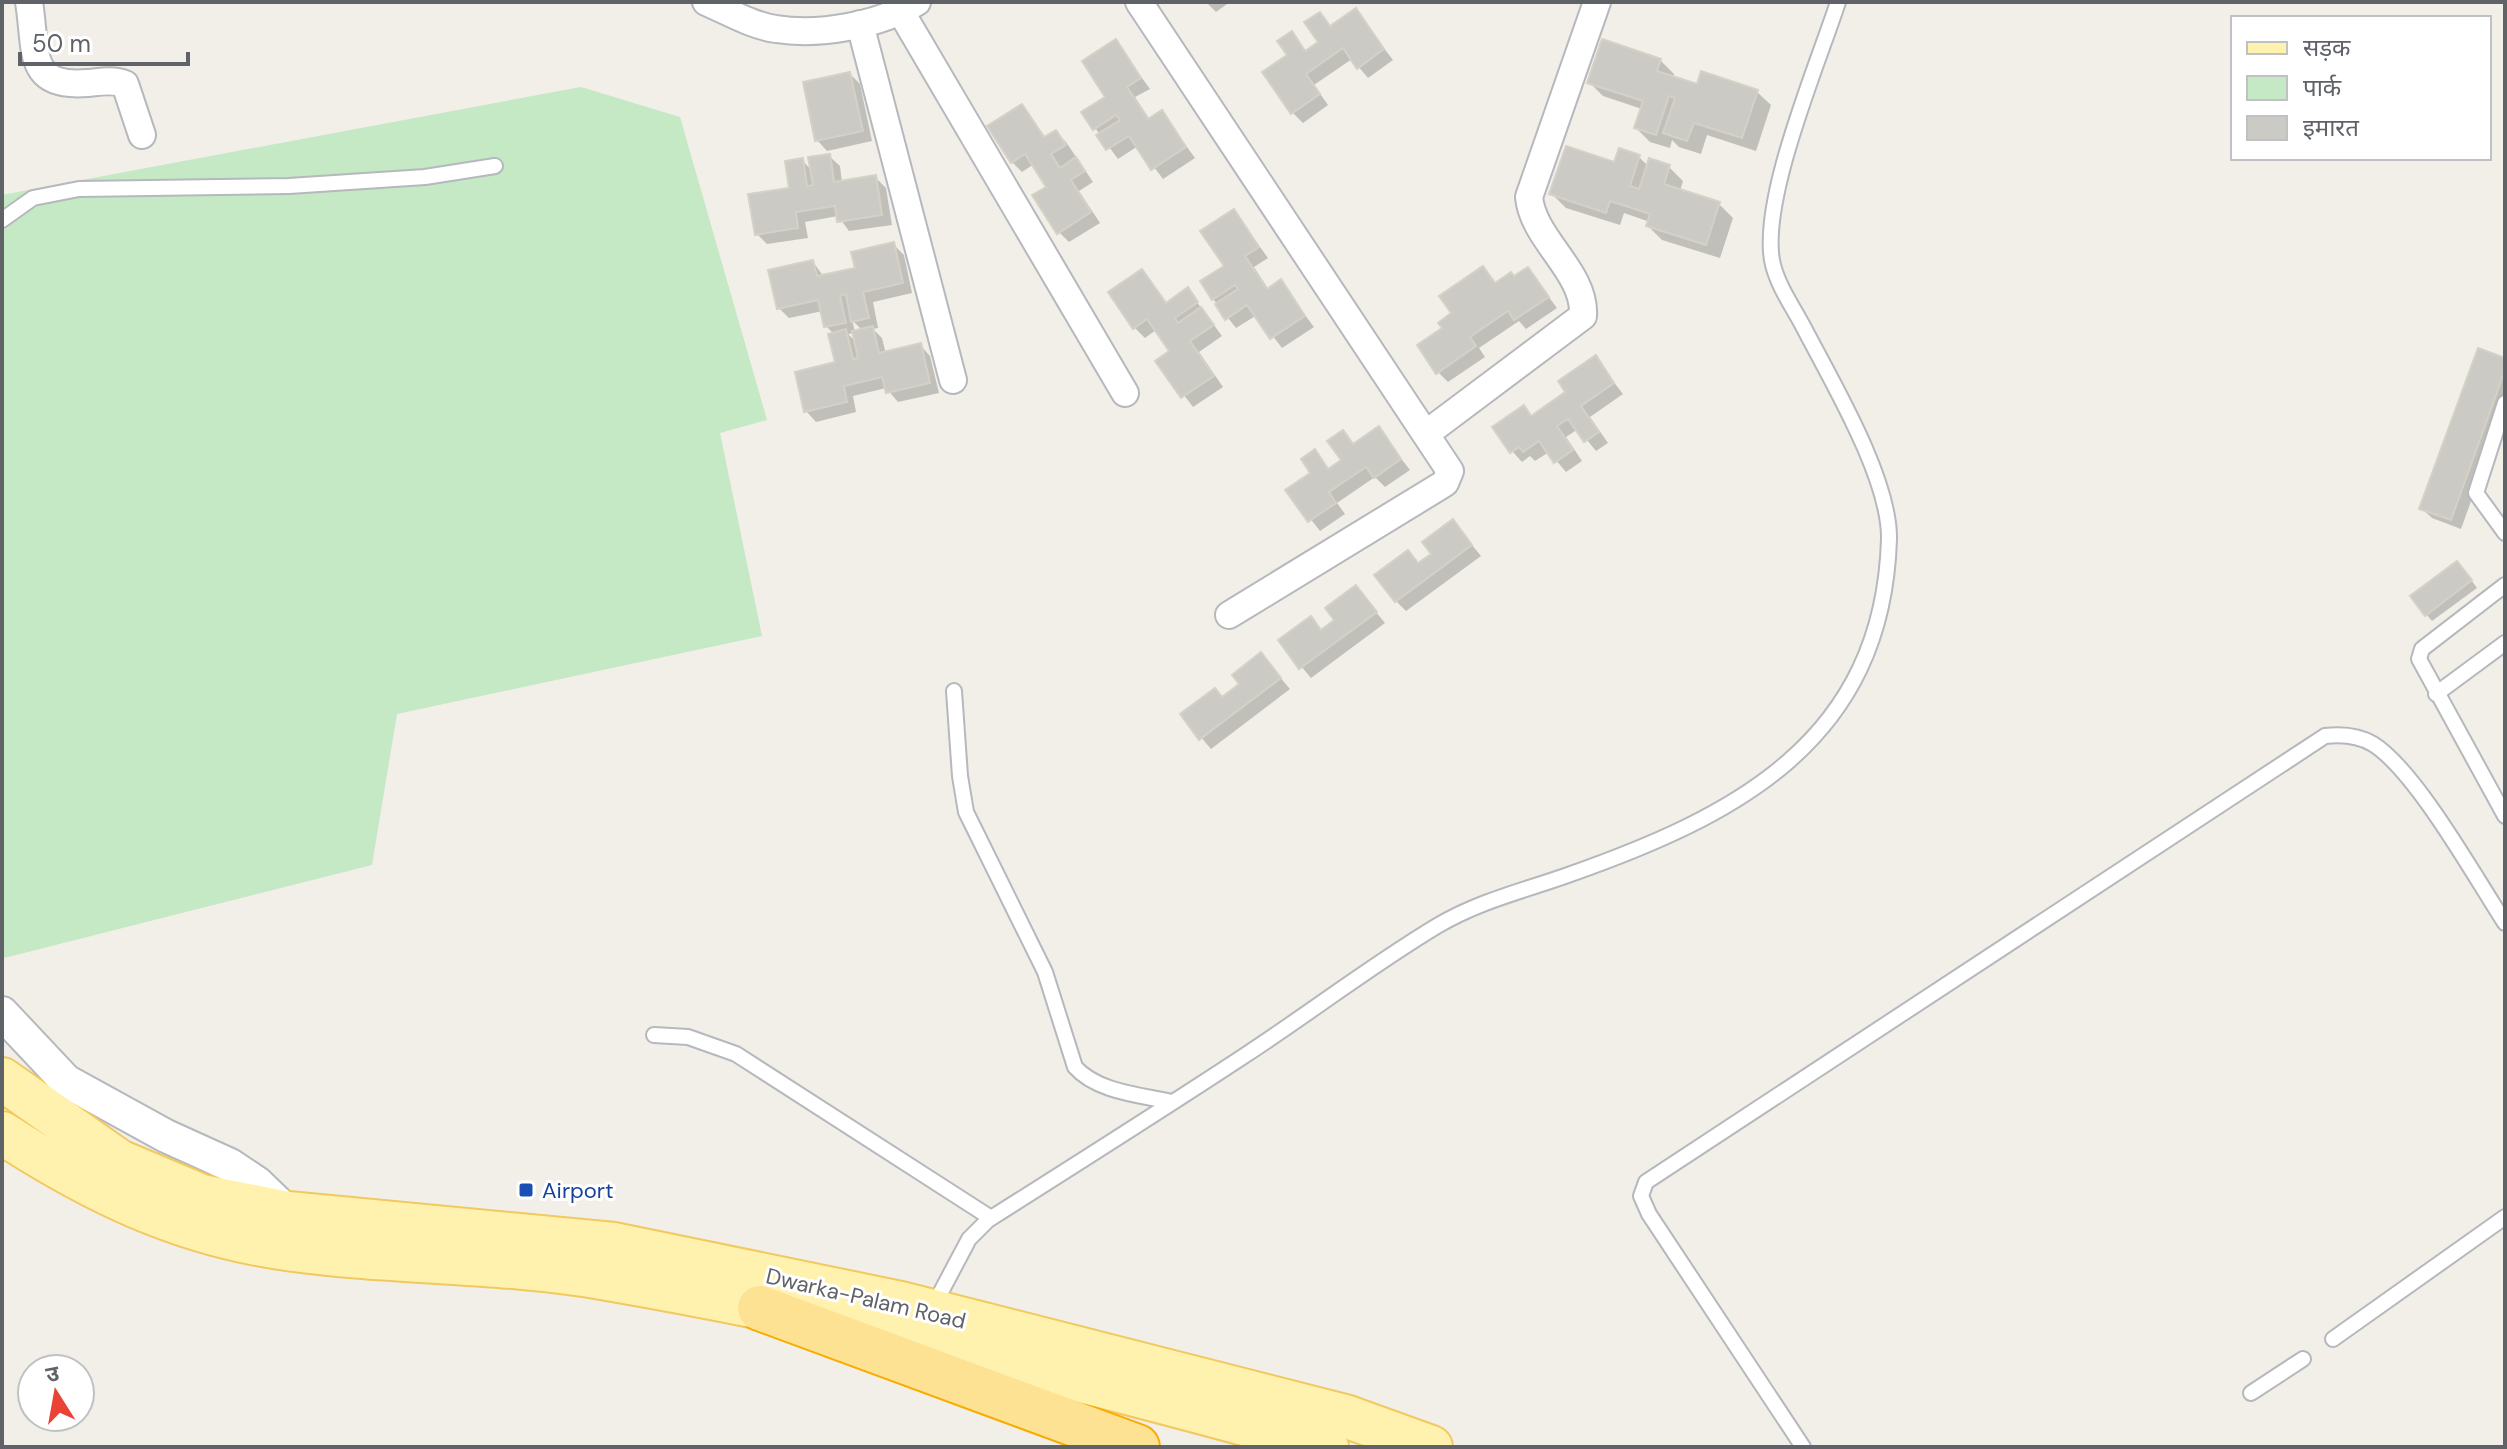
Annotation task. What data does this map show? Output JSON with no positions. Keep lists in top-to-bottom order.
{
  "streets": {
    "main road": ["Dwarka-Palam Road"]
  },
  "places": {
    "transit": ["Airport"]
  },
  "legend": ["सड़क", "पार्क", "इमारत"],
  "scale_bar": "50 m",
  "north": "top"
}
